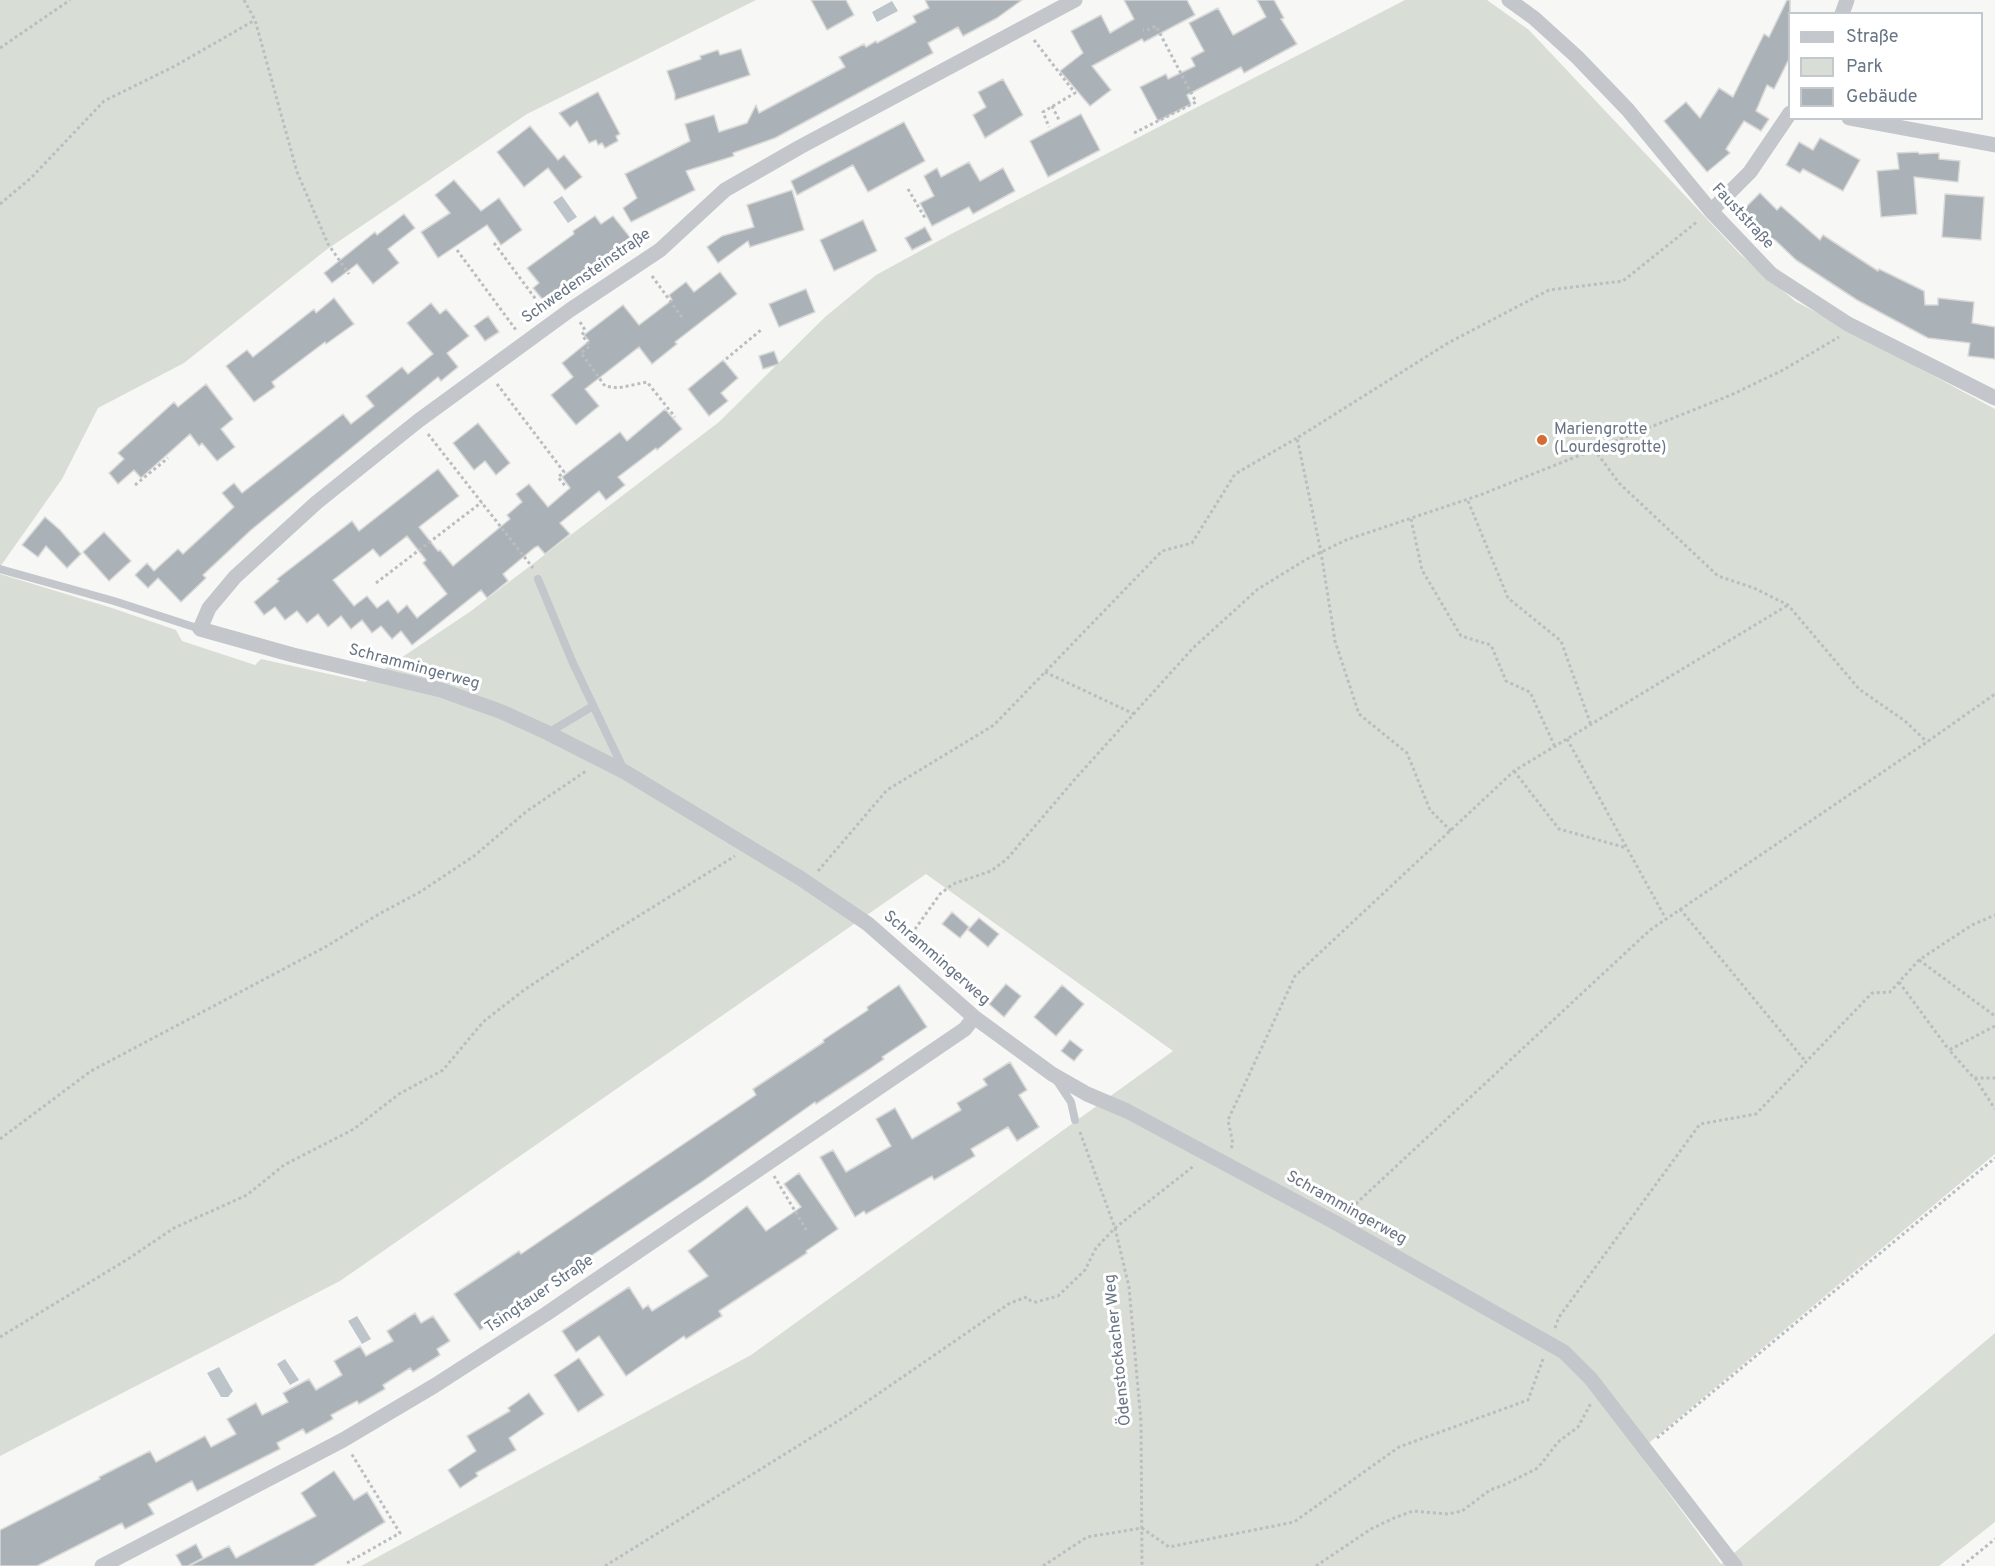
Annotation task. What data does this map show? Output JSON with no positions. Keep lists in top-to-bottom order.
{
  "streets": {
    "street": [
      "Fauststraße",
      "Schwedensteinstraße",
      "Schrammingerweg",
      "Tsingtauer Straße"
    ],
    "path": ["Ödenstockacher Weg"]
  },
  "crossings": [
    ["Schwedensteinstraße", "Schrammingerweg"],
    ["Schrammingerweg", "Tsingtauer Straße"]
  ],
  "places": ["Mariengrotte (Lourdesgrotte)"],
  "legend": ["Straße", "Park", "Gebäude"]
}
